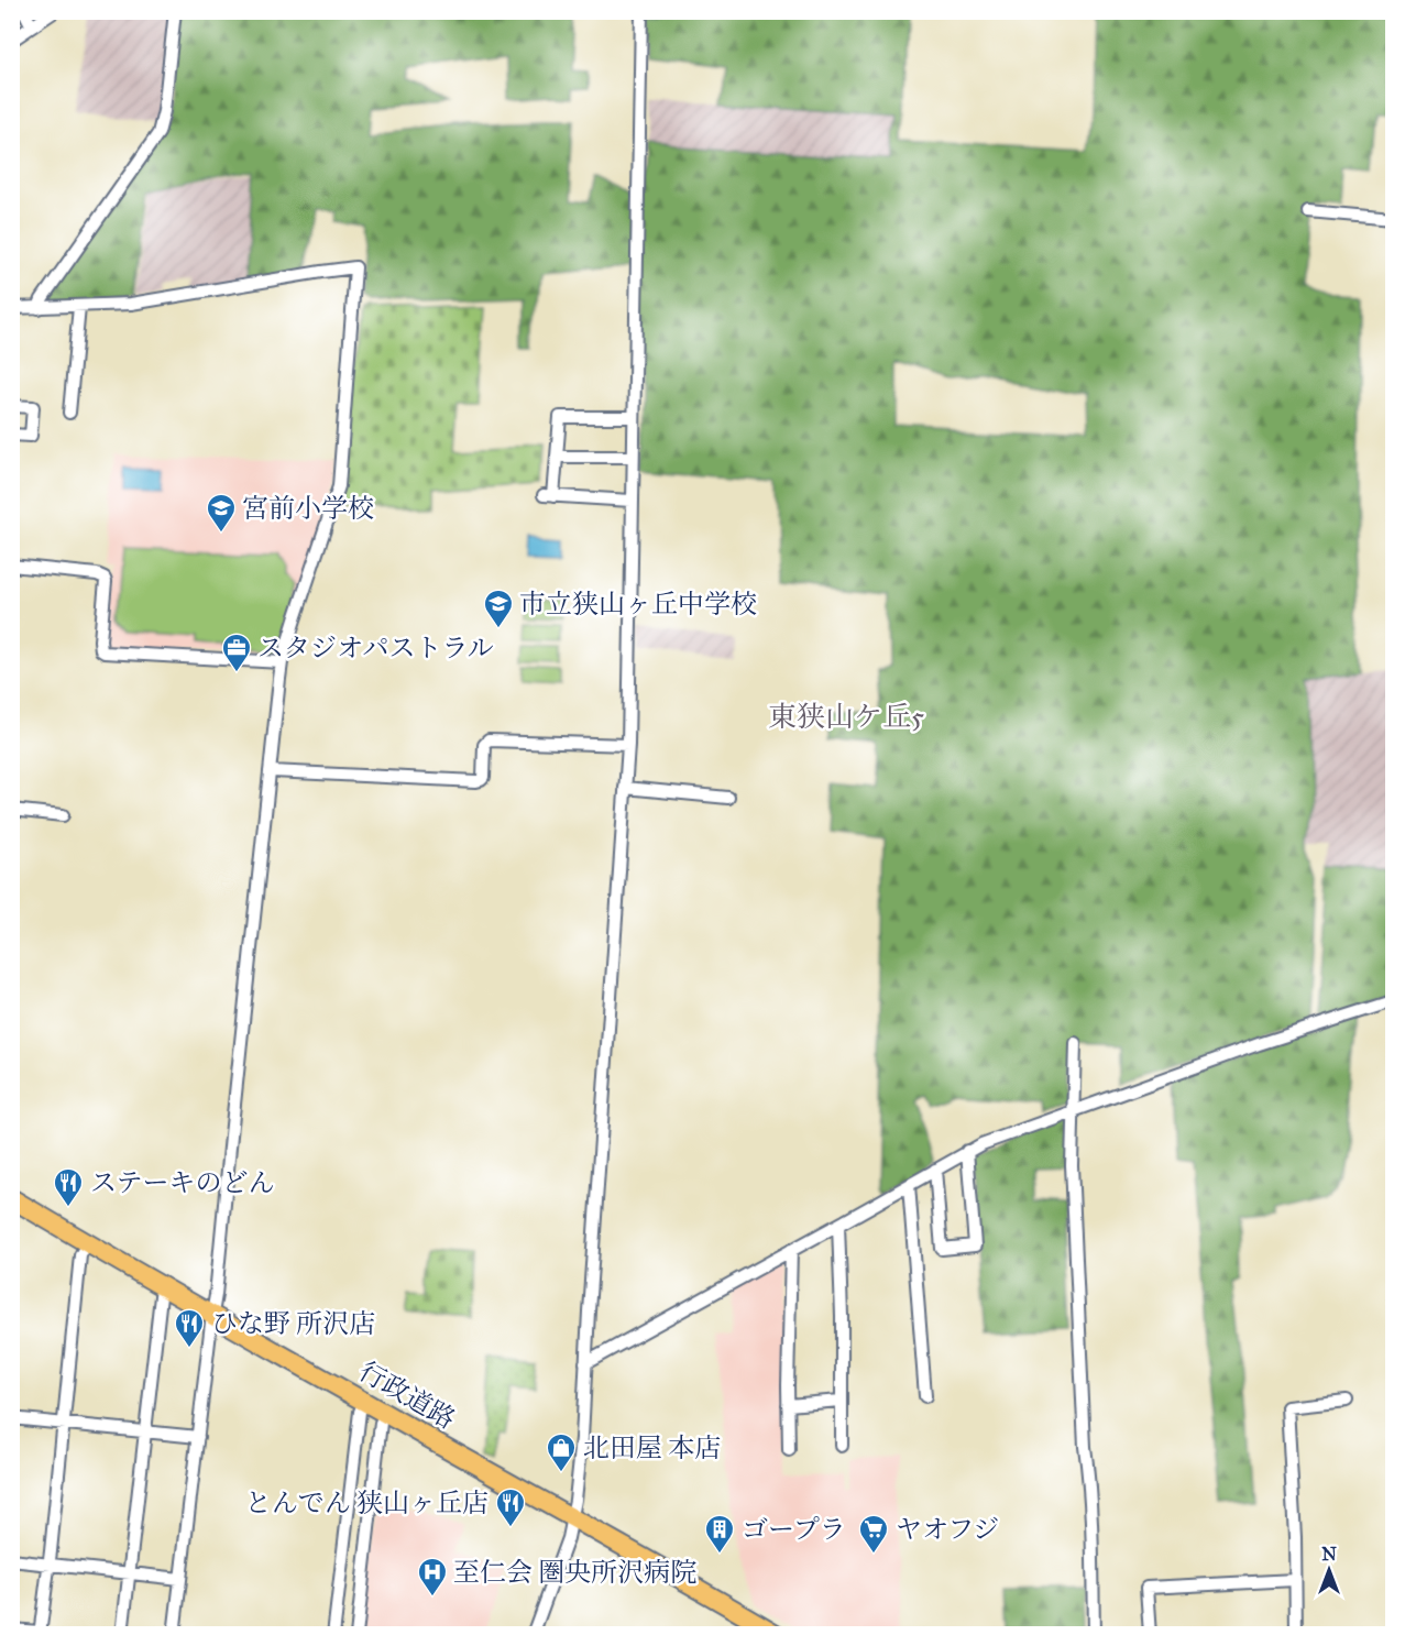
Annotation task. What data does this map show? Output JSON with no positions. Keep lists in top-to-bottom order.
{
  "streets": {
    "highway": ["行政道路"]
  },
  "districts": ["東狭山ケ丘5"],
  "places": {
    "school or university": ["宮前小学校", "市立狭山ヶ丘中学校"],
    "office": ["スタジオパストラル"],
    "restaurant": ["ステーキのどん", "ひな野 所沢店", "とんでん 狭山ヶ丘店"],
    "shop": ["北田屋 本店"],
    "building": ["ゴープラ"],
    "supermarket": ["ヤオフジ"],
    "hospital": ["至仁会 圏央所沢病院"]
  },
  "north": "top"
}
